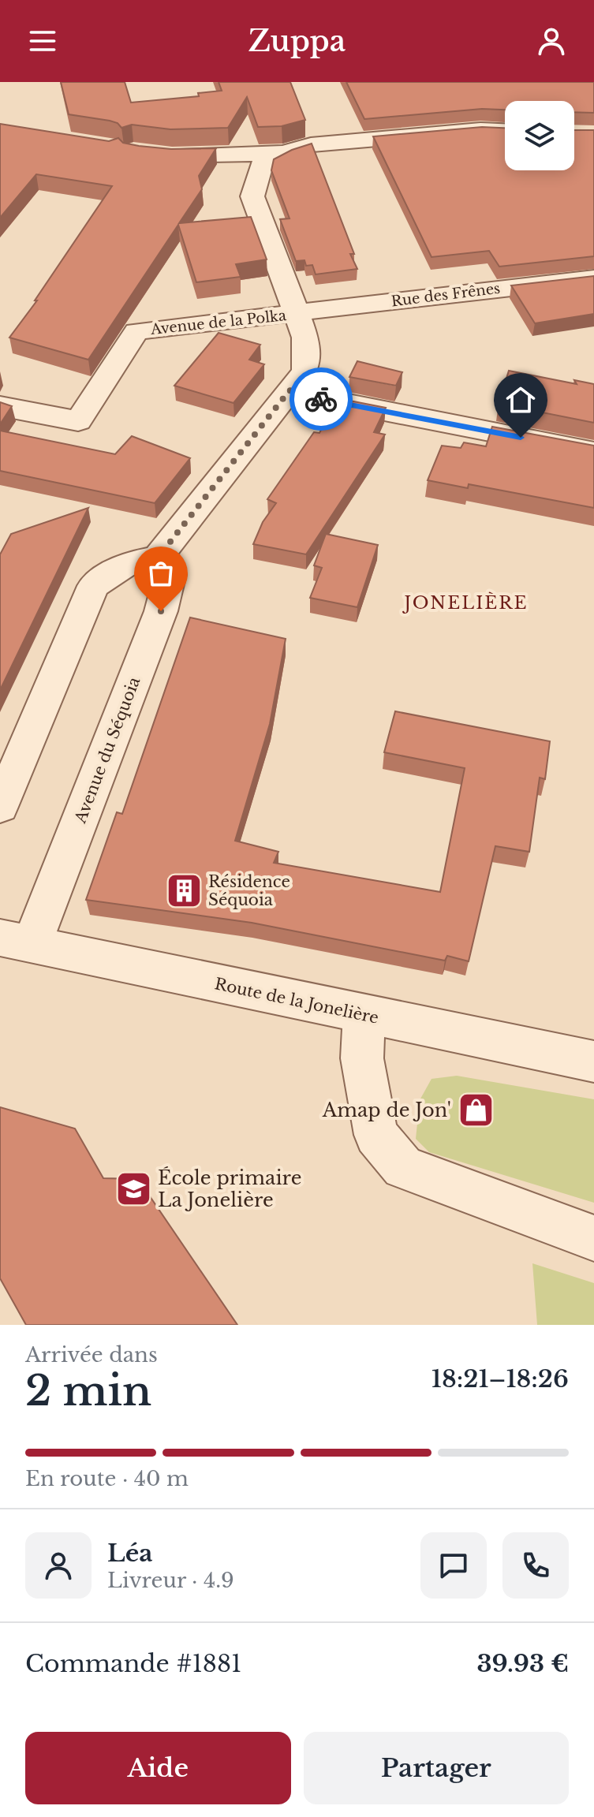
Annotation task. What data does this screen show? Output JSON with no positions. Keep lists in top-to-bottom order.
{
  "streets": {
    "street": [
      "Rue des Frênes",
      "Avenue de la Polka",
      "Avenue du Séquoia",
      "Route de la Jonelière"
    ]
  },
  "crossings": [
    ["Rue des Frênes", "Avenue de la Polka"],
    ["Avenue du Séquoia", "Route de la Jonelière"]
  ],
  "districts": ["JONELIÈRE"],
  "places": {
    "building": ["Résidence Séquoia"],
    "shop": ["Amap de Jon'"],
    "school or university": ["École primaire La Jonelière"]
  },
  "page": {
    "header": "Zuppa",
    "heading": ["2 min", "Arrivée dans", "18:21–18:26"],
    "panel": [
      "Léa",
      "Livreur · 4.9",
      "Commande #1881",
      "39.93 €"
    ],
    "bar": "En route · 40 m",
    "buttons": ["Aide", "Partager"]
  }
}
